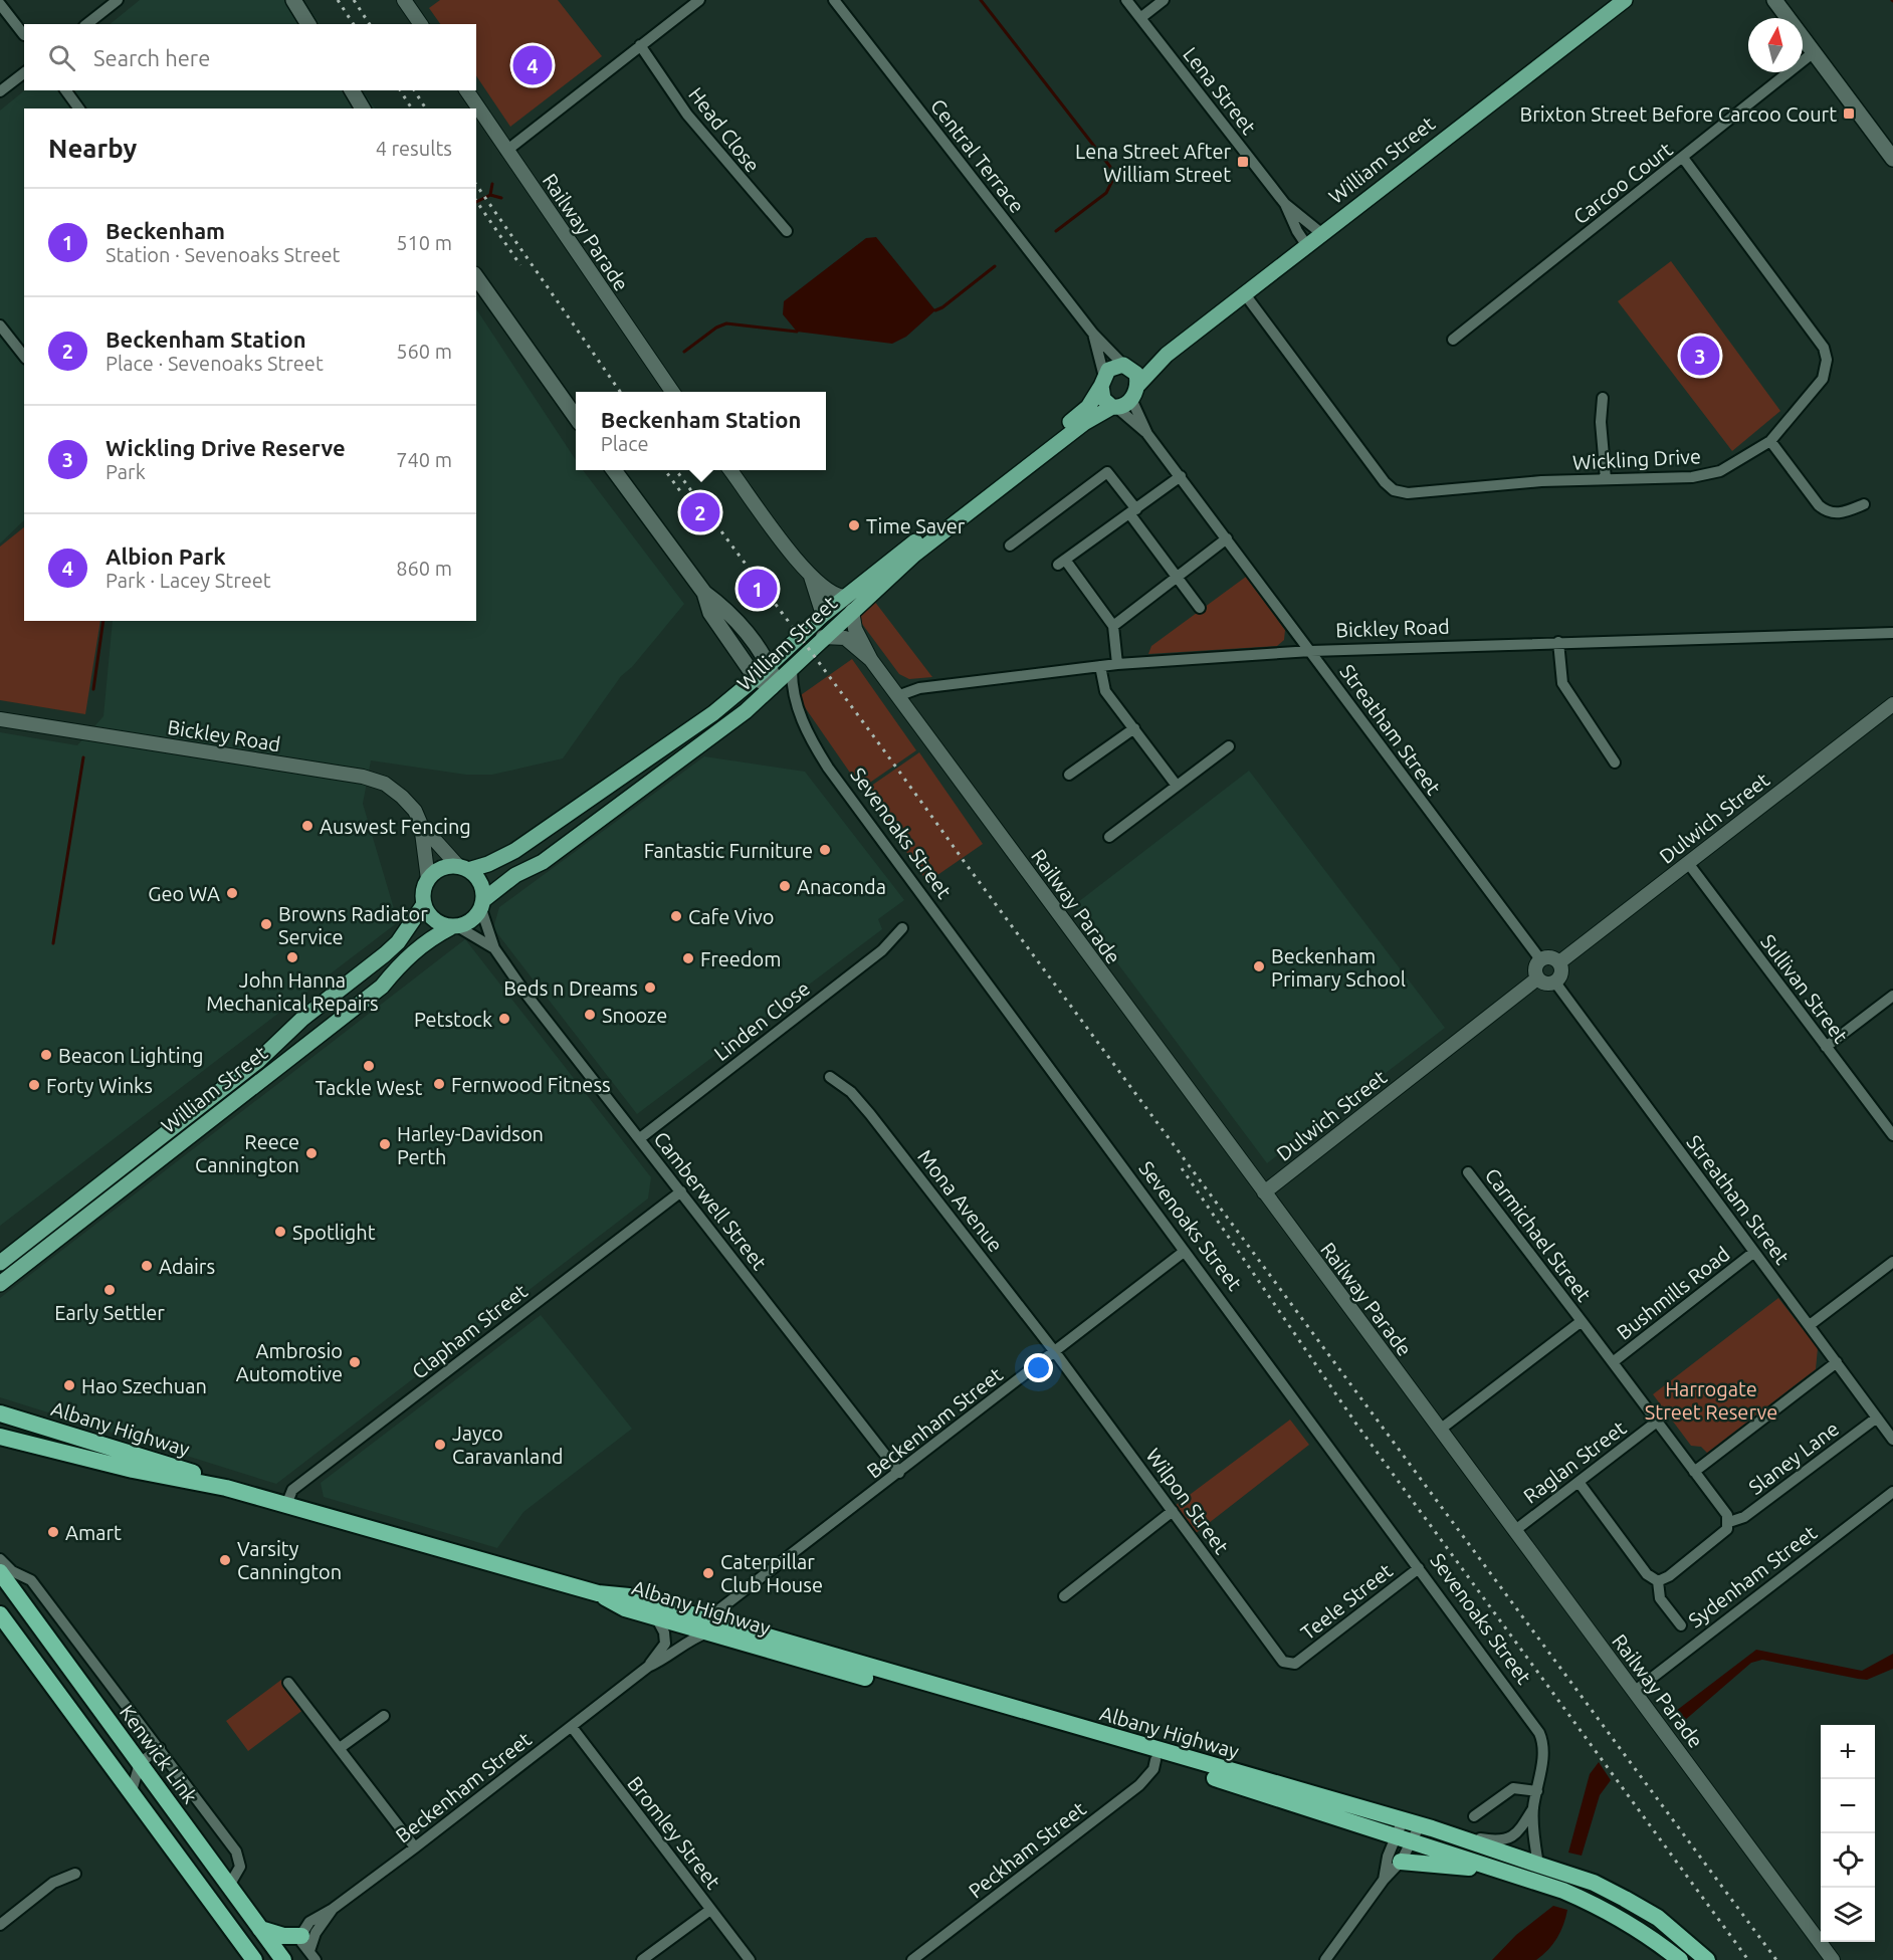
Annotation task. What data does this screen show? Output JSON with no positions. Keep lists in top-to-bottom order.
{
  "streets": {
    "highway": ["Albany Highway", "Kenwick Link"],
    "main road": ["William Street"],
    "street": [
      "Lena Street",
      "Head Close",
      "Central Terrace",
      "Carcoo Court",
      "Railway Parade",
      "Wickling Drive",
      "Bickley Road",
      "Streatham Street",
      "Dulwich Street",
      "Sevenoaks Street",
      "Sullivan Street",
      "Linden Close",
      "Camberwell Street",
      "Mona Avenue",
      "Carmichael Street",
      "Bushmills Road",
      "Clapham Street",
      "Beckenham Street",
      "Slaney Lane",
      "Raglan Street",
      "Wilpon Street",
      "Sydenham Street",
      "Teele Street",
      "Bromley Street",
      "Peckham Street"
    ]
  },
  "crossings": [
    ["Lena Street", "William Street"],
    ["Central Terrace", "William Street"],
    ["Central Terrace", "Streatham Street"],
    ["William Street", "Railway Parade"],
    ["William Street", "Wickling Drive"],
    ["William Street", "Bickley Road"],
    ["William Street", "Streatham Street"],
    ["William Street", "Sevenoaks Street"],
    ["William Street", "Camberwell Street"],
    ["Carcoo Court", "Wickling Drive"],
    ["Railway Parade", "Bickley Road"],
    ["Railway Parade", "Dulwich Street"],
    ["Railway Parade", "Carmichael Street"],
    ["Railway Parade", "Raglan Street"],
    ["Railway Parade", "Sydenham Street"],
    ["Bickley Road", "Streatham Street"],
    ["Bickley Road", "Camberwell Street"],
    ["Streatham Street", "Dulwich Street"],
    ["Streatham Street", "Bushmills Road"],
    ["Streatham Street", "Slaney Lane"],
    ["Dulwich Street", "Sullivan Street"],
    ["Sevenoaks Street", "Beckenham Street"],
    ["Sevenoaks Street", "Albany Highway"],
    ["Sevenoaks Street", "Teele Street"],
    ["Linden Close", "Camberwell Street"],
    ["Camberwell Street", "Clapham Street"],
    ["Camberwell Street", "Beckenham Street"],
    ["Mona Avenue", "Beckenham Street"],
    ["Mona Avenue", "Wilpon Street"],
    ["Clapham Street", "Albany Highway"],
    ["Beckenham Street", "Albany Highway"],
    ["Beckenham Street", "Wilpon Street"],
    ["Beckenham Street", "Bromley Street"],
    ["Albany Highway", "Peckham Street"],
    ["Wilpon Street", "Teele Street"]
  ],
  "parks": ["Harrogate Street Reserve"],
  "places": {
    "transit": ["Brixton Street Before Carcoo Court", "Lena Street After William Street"],
    "other": [
      "Time Saver",
      "Auswest Fencing",
      "Fantastic Furniture",
      "Anaconda",
      "Geo WA",
      "Cafe Vivo",
      "Browns Radiator Service",
      "John Hanna Mechanical Repairs",
      "Freedom",
      "Beckenham Primary School",
      "Beds n Dreams",
      "Snooze",
      "Petstock",
      "Beacon Lighting",
      "Tackle West",
      "Fernwood Fitness",
      "Forty Winks",
      "Harley-Davidson Perth",
      "Reece Cannington",
      "Spotlight",
      "Adairs",
      "Early Settler",
      "Ambrosio Automotive",
      "Hao Szechuan",
      "Jayco Caravanland",
      "Amart",
      "Varsity Cannington",
      "Caterpillar Club House"
    ]
  },
  "north": "top",
  "page": {
    "search": "Search here",
    "pins": [
      "4",
      "3",
      "2",
      "1"
    ],
    "heading": ["Nearby", "4 results"],
    "list": [
      {
        "mark": "1",
        "name": "Beckenham",
        "note": "Station · Sevenoaks Street",
        "value": "510 m"
      },
      {
        "mark": "2",
        "name": "Beckenham Station",
        "note": "Place · Sevenoaks Street",
        "value": "560 m"
      },
      {
        "mark": "3",
        "name": "Wickling Drive Reserve",
        "note": "Park",
        "value": "740 m"
      },
      {
        "mark": "4",
        "name": "Albion Park",
        "note": "Park · Lacey Street",
        "value": "860 m"
      }
    ],
    "popup": ["Beckenham Station", "Place"],
    "map_buttons": ["+", "−"]
  }
}
